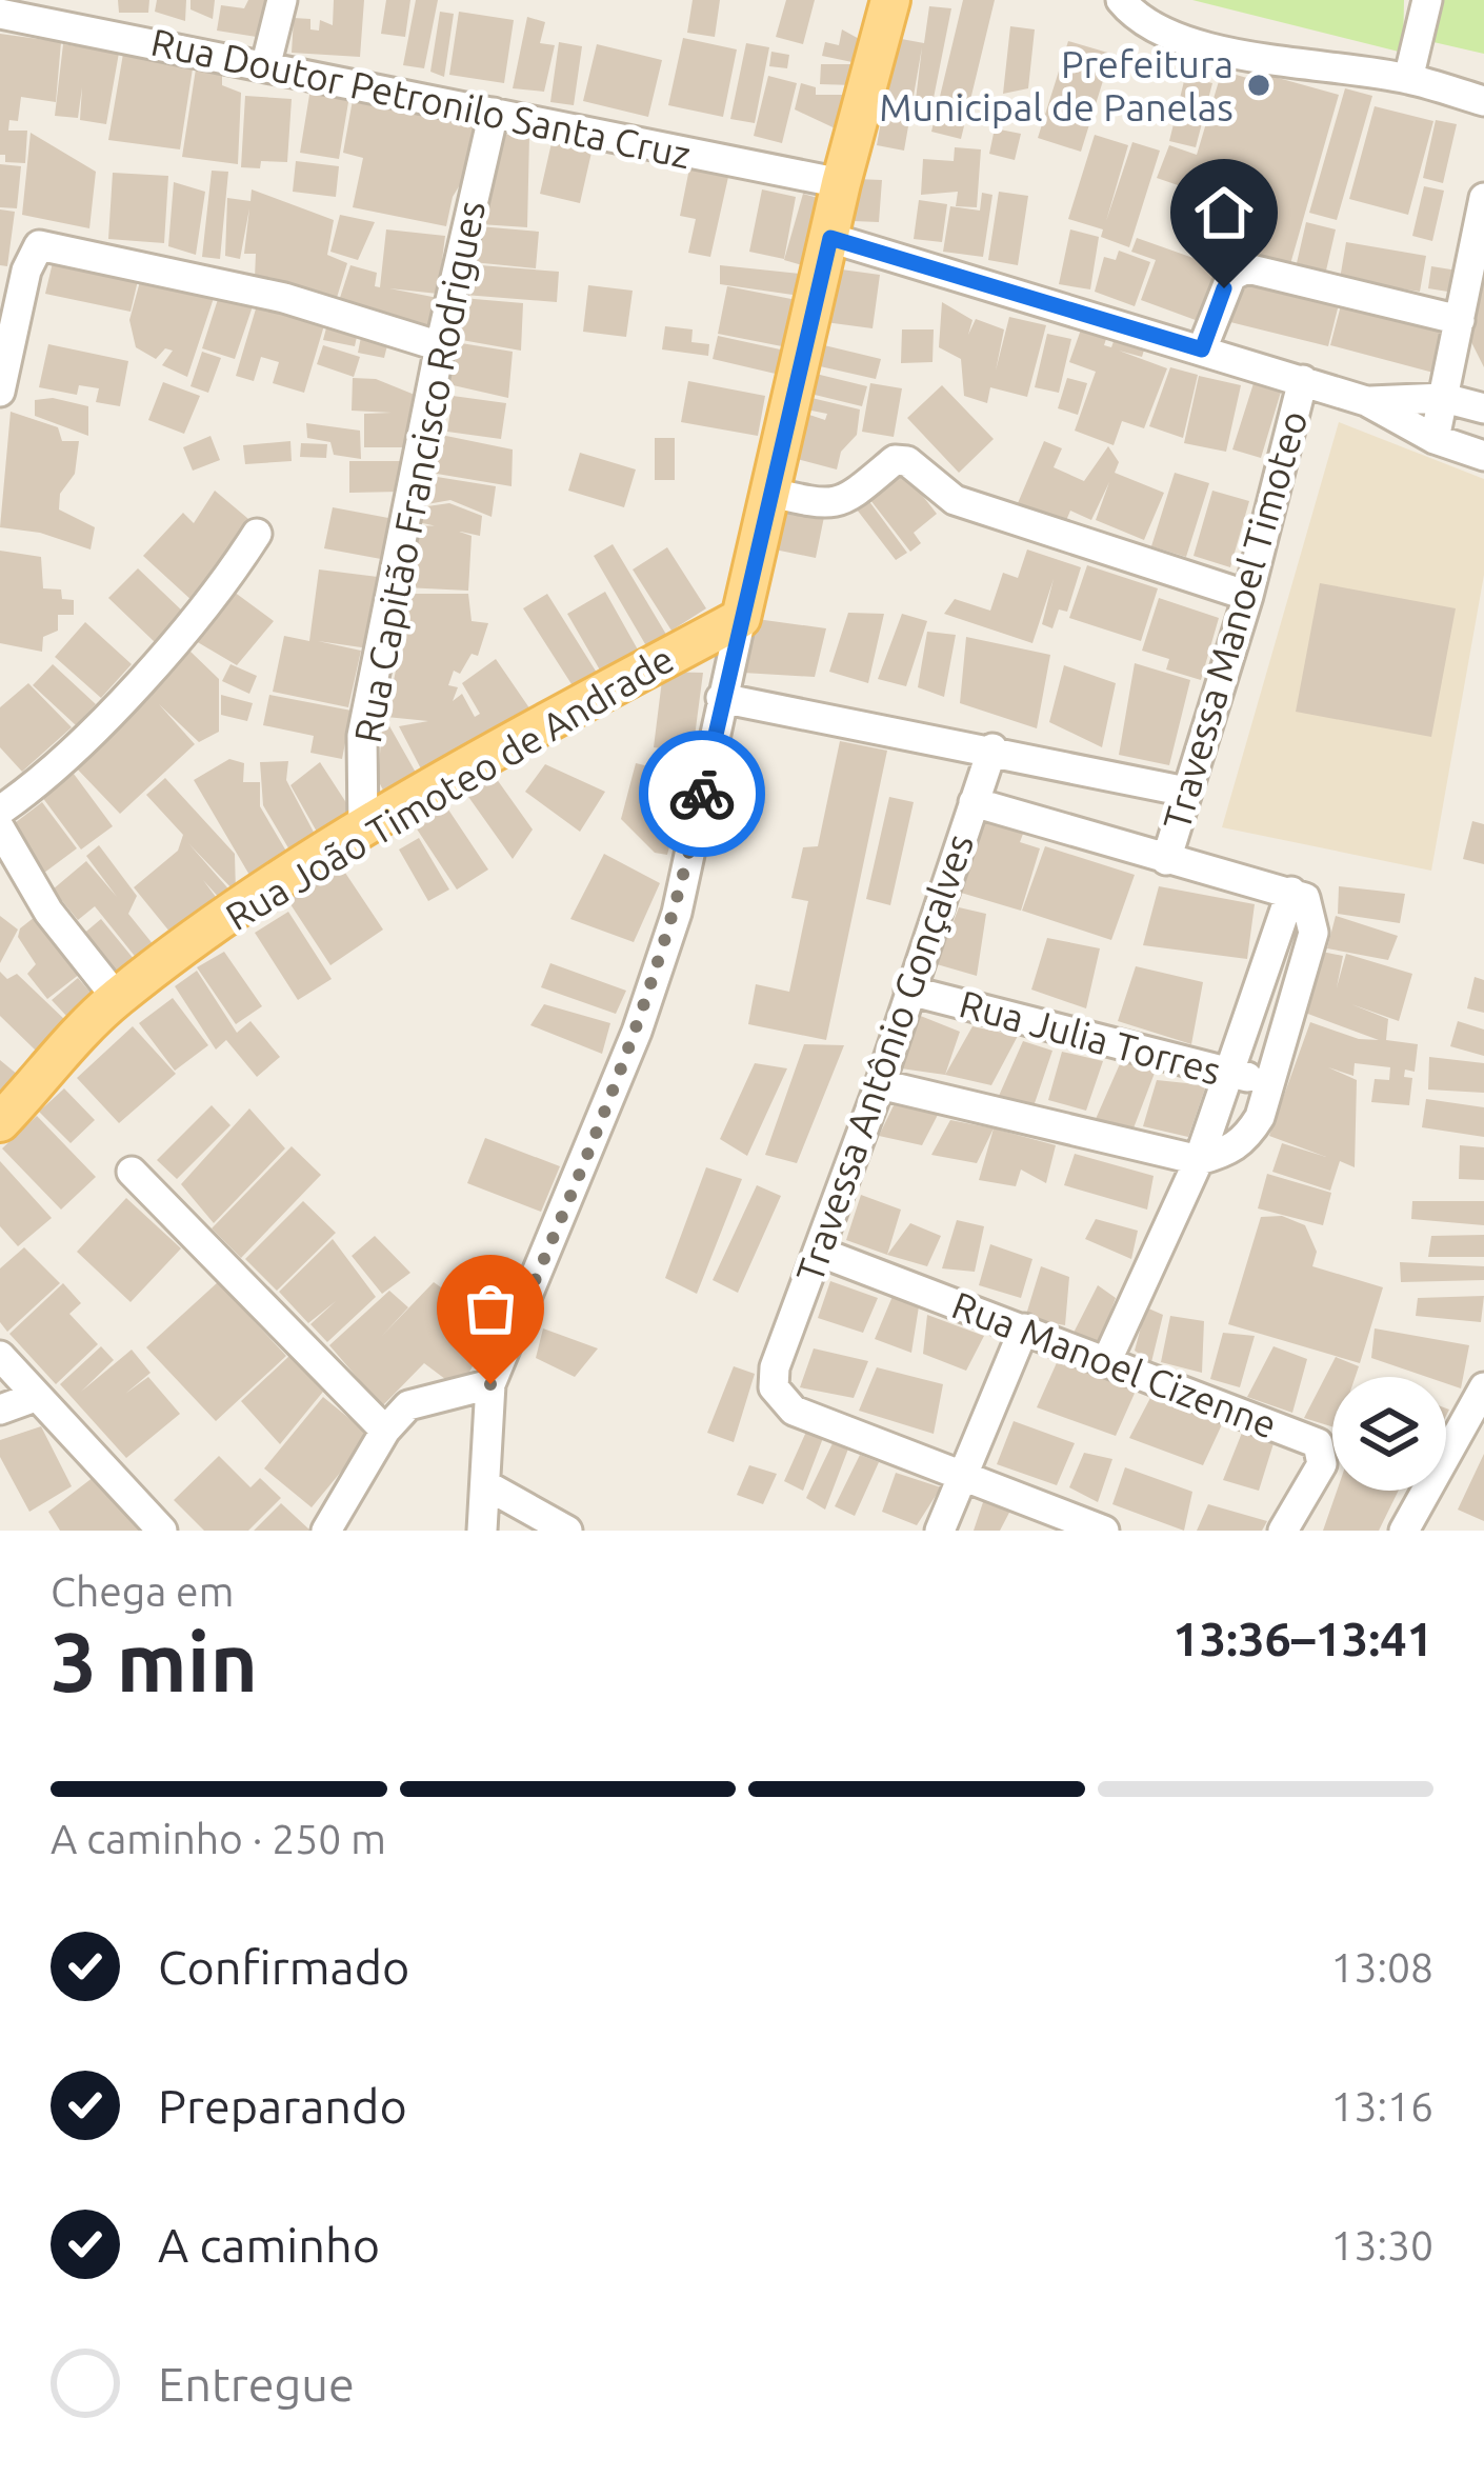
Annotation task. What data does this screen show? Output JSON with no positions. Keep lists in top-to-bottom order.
{
  "streets": {
    "main road": ["Rua João Timoteo de Andrade"],
    "street": [
      "Rua Doutor Petronilo Santa Cruz",
      "Rua Capitão Francisco Rodrigues",
      "Travessa Manoel Timoteo",
      "Rua Julia Torres",
      "Travessa Antônio Gonçalves",
      "Rua Manoel Cizenne"
    ]
  },
  "crossings": [
    ["Rua Doutor Petronilo Santa Cruz", "Rua Capitão Francisco Rodrigues"],
    ["Rua Capitão Francisco Rodrigues", "Rua João Timoteo de Andrade"],
    ["Rua Julia Torres", "Travessa Antônio Gonçalves"],
    ["Travessa Antônio Gonçalves", "Rua Manoel Cizenne"]
  ],
  "places": ["Prefeitura Municipal de Panelas"],
  "page": {
    "heading": ["3 min", "Chega em", "13:36–13:41"],
    "bar": "A caminho · 250 m",
    "list": [
      ["Confirmado", "13:08"],
      ["Preparando", "13:16"],
      ["A caminho", "13:30"],
      "Entregue"
    ]
  }
}
